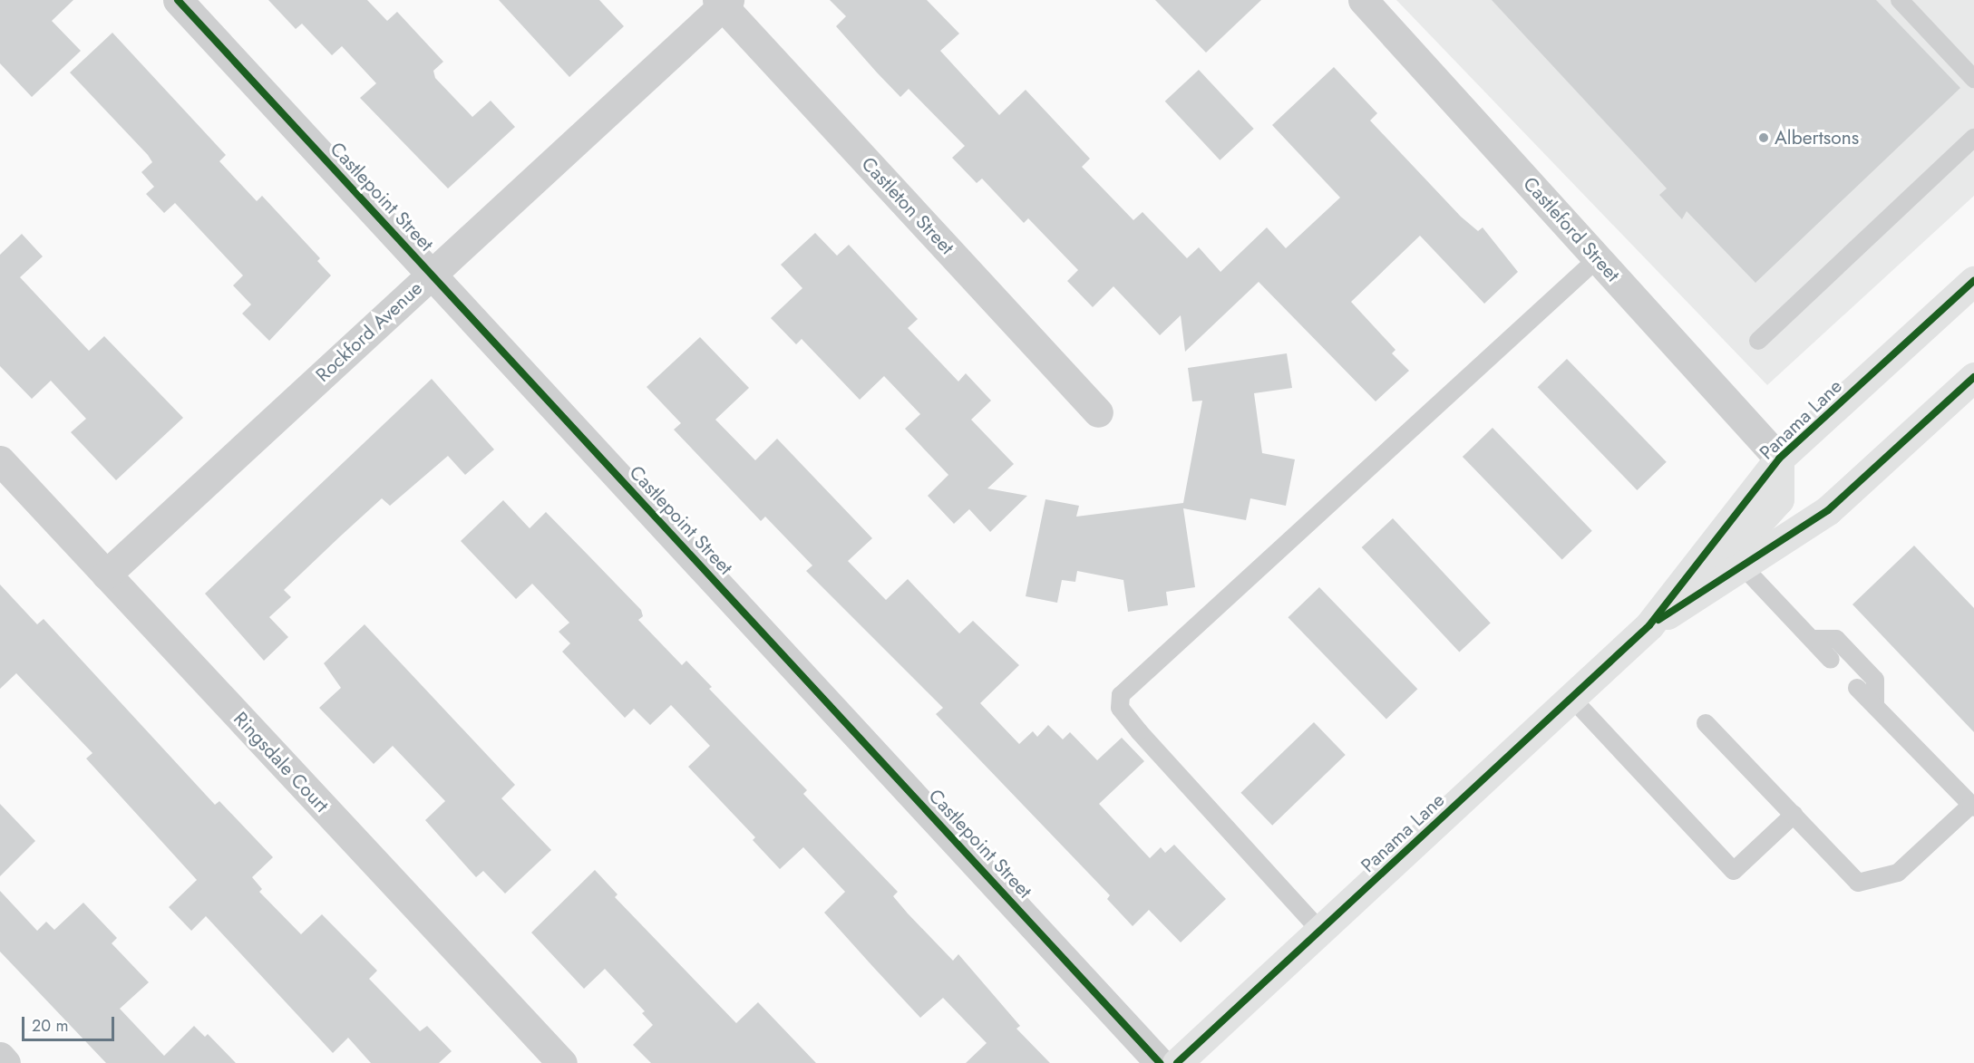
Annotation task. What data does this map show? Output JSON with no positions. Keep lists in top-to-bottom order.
{
  "streets": {
    "main road": ["Panama Lane"],
    "street": [
      "Castlepoint Street",
      "Castleton Street",
      "Castleford Street",
      "Rockford Avenue",
      "Ringsdale Court"
    ]
  },
  "crossings": [
    ["Castlepoint Street", "Rockford Avenue"],
    ["Castleton Street", "Rockford Avenue"],
    ["Castleford Street", "Panama Lane"],
    ["Rockford Avenue", "Ringsdale Court"]
  ],
  "places": ["Albertsons"],
  "scale_bar": "20 m"
}
